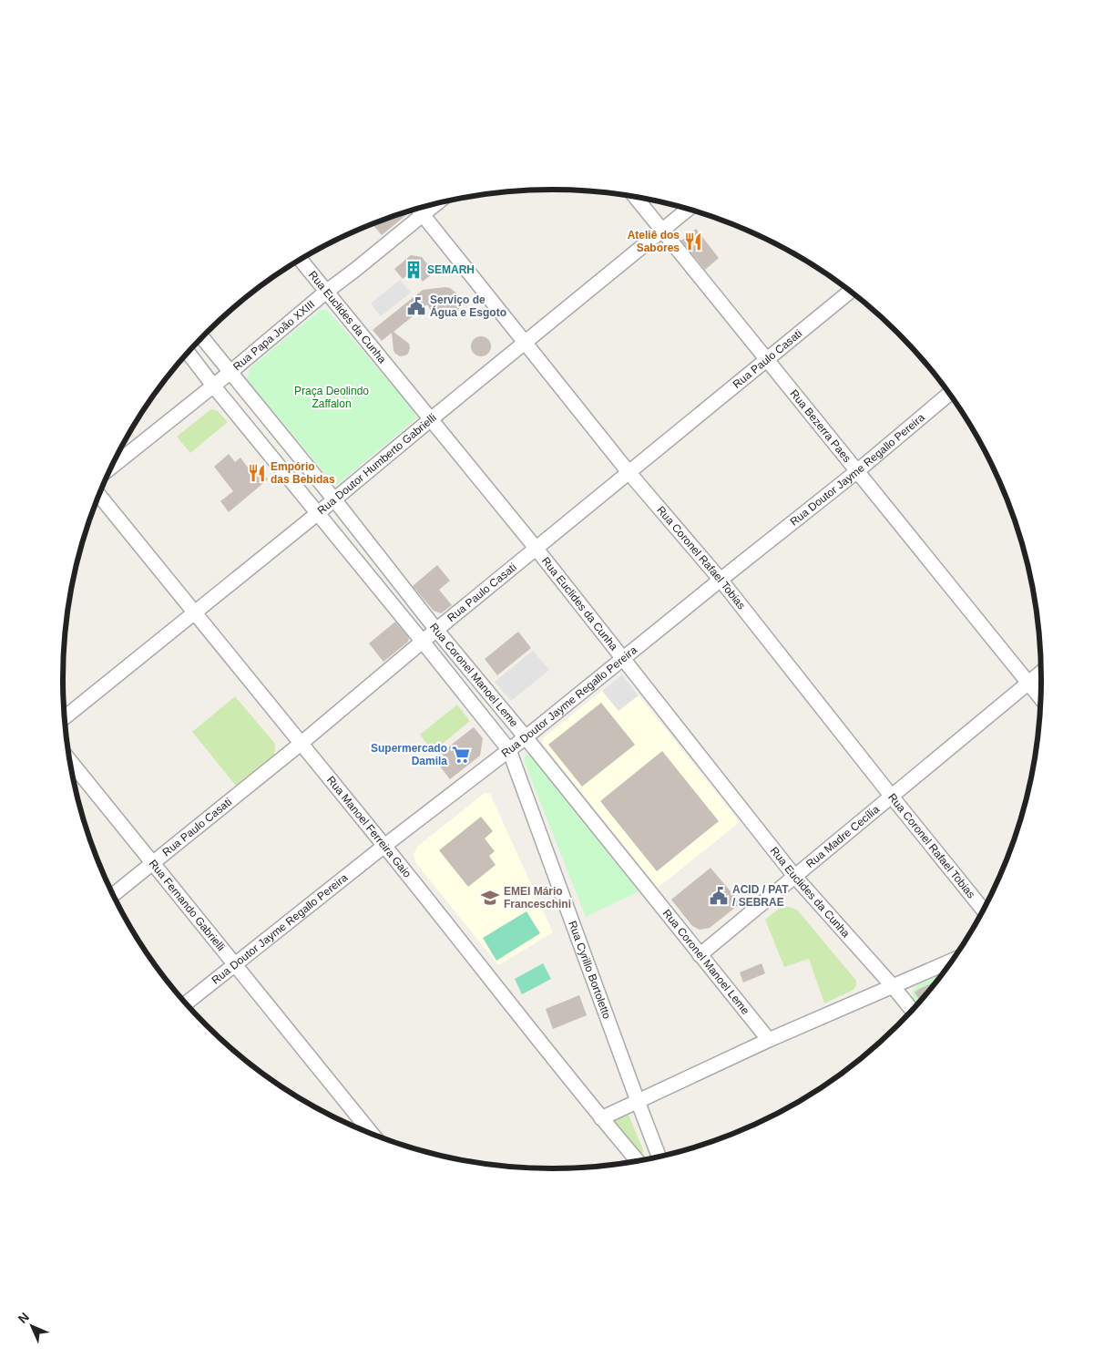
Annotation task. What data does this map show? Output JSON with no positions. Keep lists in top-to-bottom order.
{
  "streets": {
    "street": [
      "Rua Euclides da Cunha",
      "Rua Papa João XXIII",
      "Rua Paulo Casati",
      "Rua Bezerra Paes",
      "Rua Doutor Humberto Gabrielli",
      "Rua Doutor Jayme Regallo Pereira",
      "Rua Coronel Rafael Tobias",
      "Rua Coronel Manoel Leme",
      "Rua Manoel Ferreira Gaio",
      "Rua Madre Cecília",
      "Rua Fernando Gabrielli",
      "Rua Cyrillo Bortoletto"
    ]
  },
  "crossings": [
    ["Rua Euclides da Cunha", "Rua Papa João XXIII"],
    ["Rua Euclides da Cunha", "Rua Paulo Casati"],
    ["Rua Euclides da Cunha", "Rua Doutor Humberto Gabrielli"],
    ["Rua Euclides da Cunha", "Rua Doutor Jayme Regallo Pereira"],
    ["Rua Euclides da Cunha", "Rua Madre Cecília"],
    ["Rua Papa João XXIII", "Rua Coronel Rafael Tobias"],
    ["Rua Papa João XXIII", "Rua Coronel Manoel Leme"],
    ["Rua Paulo Casati", "Rua Bezerra Paes"],
    ["Rua Paulo Casati", "Rua Coronel Rafael Tobias"],
    ["Rua Paulo Casati", "Rua Coronel Manoel Leme"],
    ["Rua Paulo Casati", "Rua Manoel Ferreira Gaio"],
    ["Rua Paulo Casati", "Rua Fernando Gabrielli"],
    ["Rua Bezerra Paes", "Rua Doutor Humberto Gabrielli"],
    ["Rua Bezerra Paes", "Rua Doutor Jayme Regallo Pereira"],
    ["Rua Bezerra Paes", "Rua Madre Cecília"],
    ["Rua Doutor Humberto Gabrielli", "Rua Coronel Rafael Tobias"],
    ["Rua Doutor Humberto Gabrielli", "Rua Coronel Manoel Leme"],
    ["Rua Doutor Humberto Gabrielli", "Rua Manoel Ferreira Gaio"],
    ["Rua Doutor Jayme Regallo Pereira", "Rua Coronel Rafael Tobias"],
    ["Rua Doutor Jayme Regallo Pereira", "Rua Coronel Manoel Leme"],
    ["Rua Doutor Jayme Regallo Pereira", "Rua Manoel Ferreira Gaio"],
    ["Rua Doutor Jayme Regallo Pereira", "Rua Fernando Gabrielli"],
    ["Rua Doutor Jayme Regallo Pereira", "Rua Cyrillo Bortoletto"],
    ["Rua Coronel Rafael Tobias", "Rua Madre Cecília"],
    ["Rua Coronel Manoel Leme", "Rua Madre Cecília"],
    ["Rua Coronel Manoel Leme", "Rua Cyrillo Bortoletto"]
  ],
  "parks": ["Praça Deolindo Zaffalon"],
  "places": {
    "restaurant": ["Ateliê dos Sabores", "Empório das Bebidas"],
    "building": ["SEMARH"],
    "public building": ["Serviço de Água e Esgoto", "ACID / PAT / SEBRAE"],
    "supermarket": ["Supermercado Damila"],
    "school or university": ["EMEI Mário Franceschini"]
  },
  "north": "top left"
}
